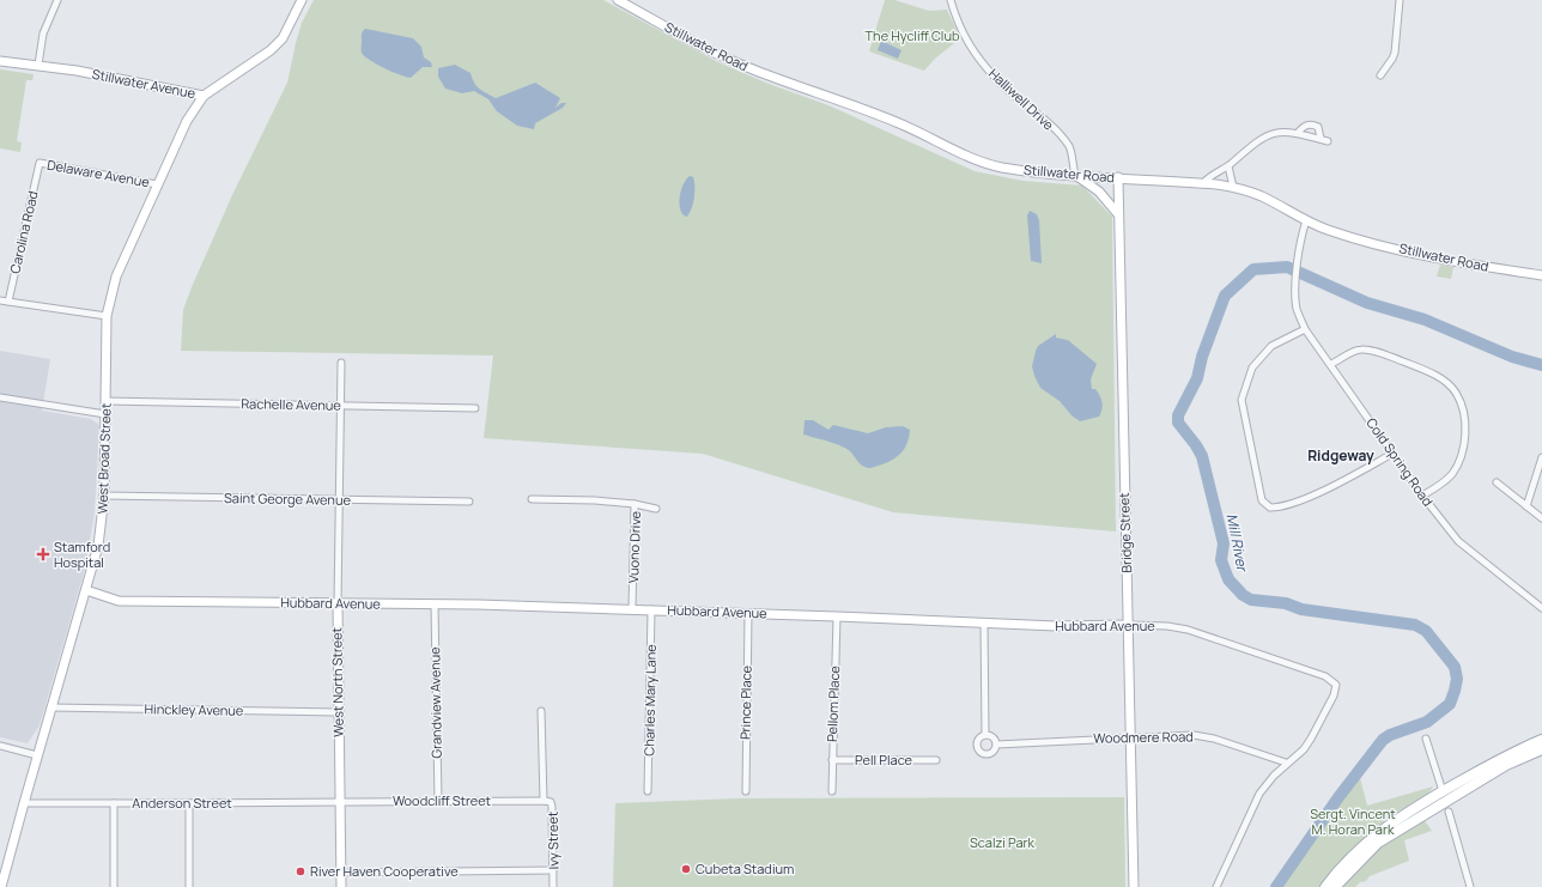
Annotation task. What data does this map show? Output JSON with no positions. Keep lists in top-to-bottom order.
{
  "streets": {
    "main road": [
      "Stillwater Road",
      "Stillwater Avenue",
      "West Broad Street",
      "Bridge Street",
      "Hubbard Avenue",
      "West North Street"
    ],
    "street": [
      "Halliwell Drive",
      "Delaware Avenue",
      "Carolina Road",
      "Rachelle Avenue",
      "Cold Spring Road",
      "Saint George Avenue",
      "Vuono Drive",
      "Charles Mary Lane",
      "Grandview Avenue",
      "Prince Place",
      "Pellom Place",
      "Hinckley Avenue",
      "Woodmere Road",
      "Pell Place",
      "Woodcliff Street",
      "Anderson Street",
      "Ivy Street"
    ]
  },
  "crossings": [
    ["Stillwater Road", "Halliwell Drive"],
    ["Stillwater Road", "Cold Spring Road"],
    ["Stillwater Road", "Bridge Street"],
    ["Stillwater Avenue", "West Broad Street"],
    ["Delaware Avenue", "Carolina Road"],
    ["Delaware Avenue", "West Broad Street"],
    ["Rachelle Avenue", "West Broad Street"],
    ["Rachelle Avenue", "West North Street"],
    ["West Broad Street", "Saint George Avenue"],
    ["West Broad Street", "Hubbard Avenue"],
    ["West Broad Street", "Hinckley Avenue"],
    ["West Broad Street", "Anderson Street"],
    ["Saint George Avenue", "West North Street"],
    ["Bridge Street", "Hubbard Avenue"],
    ["Bridge Street", "Woodmere Road"],
    ["Vuono Drive", "Hubbard Avenue"],
    ["Hubbard Avenue", "West North Street"],
    ["Hubbard Avenue", "Charles Mary Lane"],
    ["Hubbard Avenue", "Grandview Avenue"],
    ["Hubbard Avenue", "Prince Place"],
    ["Hubbard Avenue", "Pellom Place"],
    ["Hubbard Avenue", "Woodmere Road"],
    ["West North Street", "Hinckley Avenue"],
    ["West North Street", "Woodcliff Street"],
    ["West North Street", "Anderson Street"],
    ["Grandview Avenue", "Woodcliff Street"],
    ["Pellom Place", "Pell Place"],
    ["Woodcliff Street", "Anderson Street"],
    ["Woodcliff Street", "Ivy Street"]
  ],
  "districts": ["Ridgeway"],
  "water": ["Mill River"],
  "parks": ["The Hycliff Club", "Sergt. Vincent M. Horan Park", "Scalzi Park"],
  "places": {
    "health": ["Stamford Hospital"],
    "other": ["Cubeta Stadium", "River Haven Cooperative"]
  }
}
